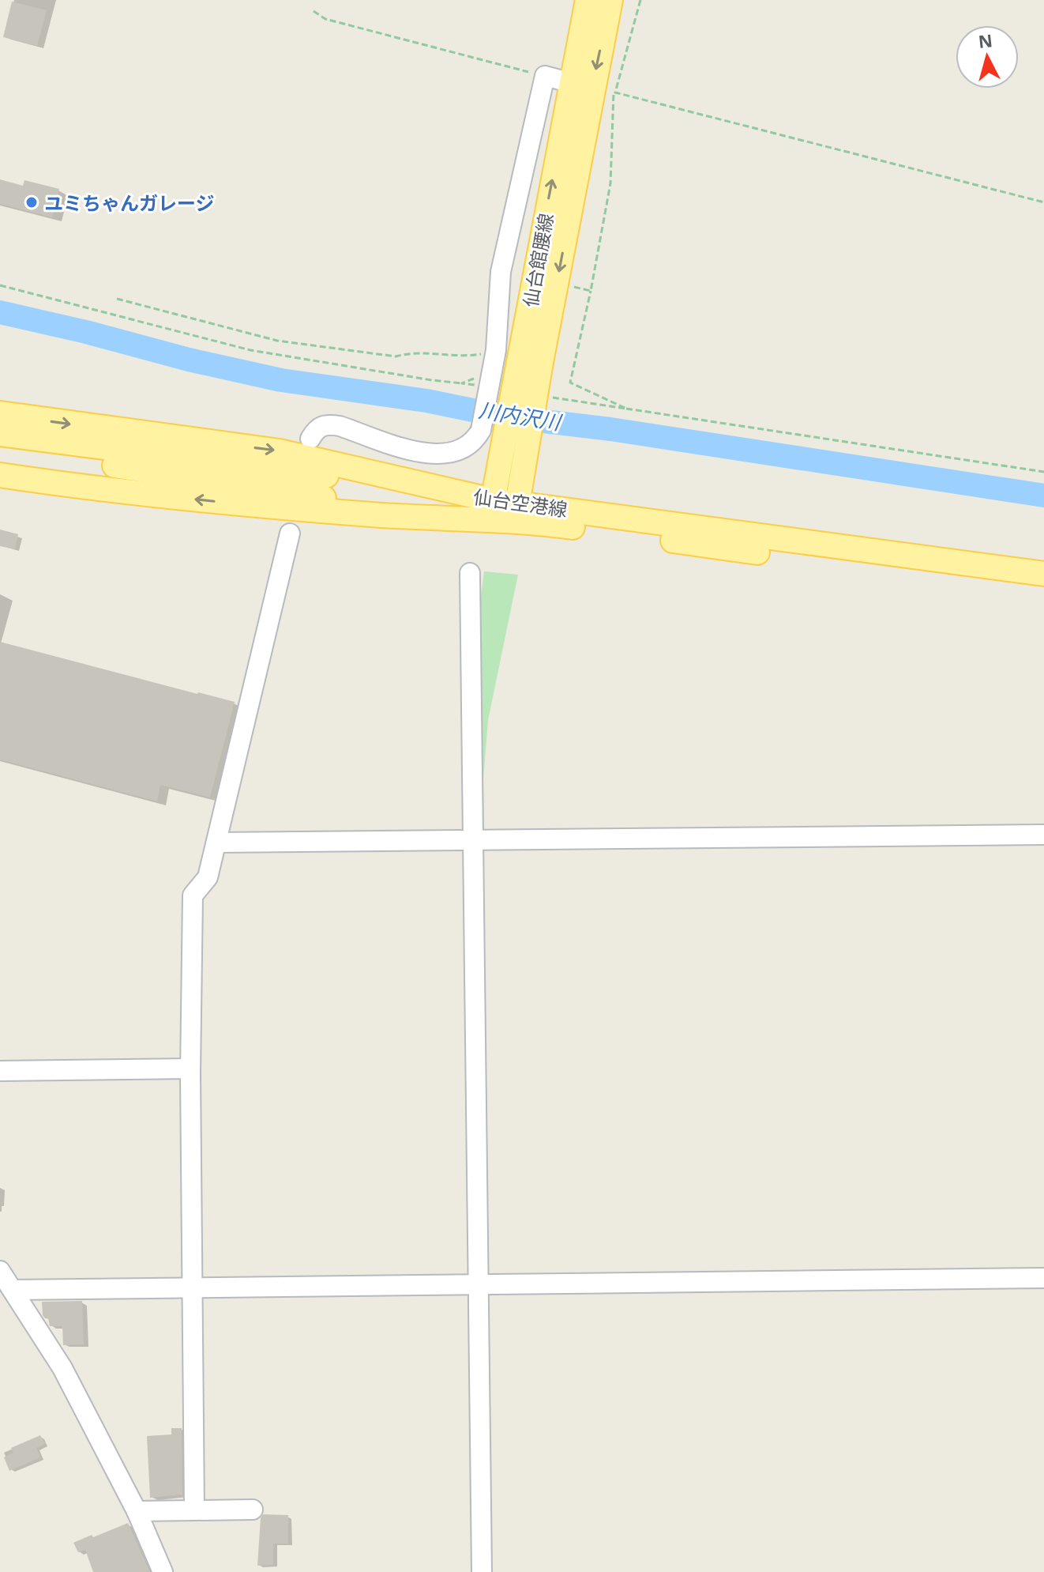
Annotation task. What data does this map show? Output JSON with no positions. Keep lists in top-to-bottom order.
{
  "streets": {
    "main road": ["仙台館腰線", "仙台空港線"]
  },
  "crossings": [
    ["仙台館腰線", "仙台空港線"]
  ],
  "water": ["川内沢川"],
  "places": ["ユミちゃんガレージ"],
  "north": "top"
}
